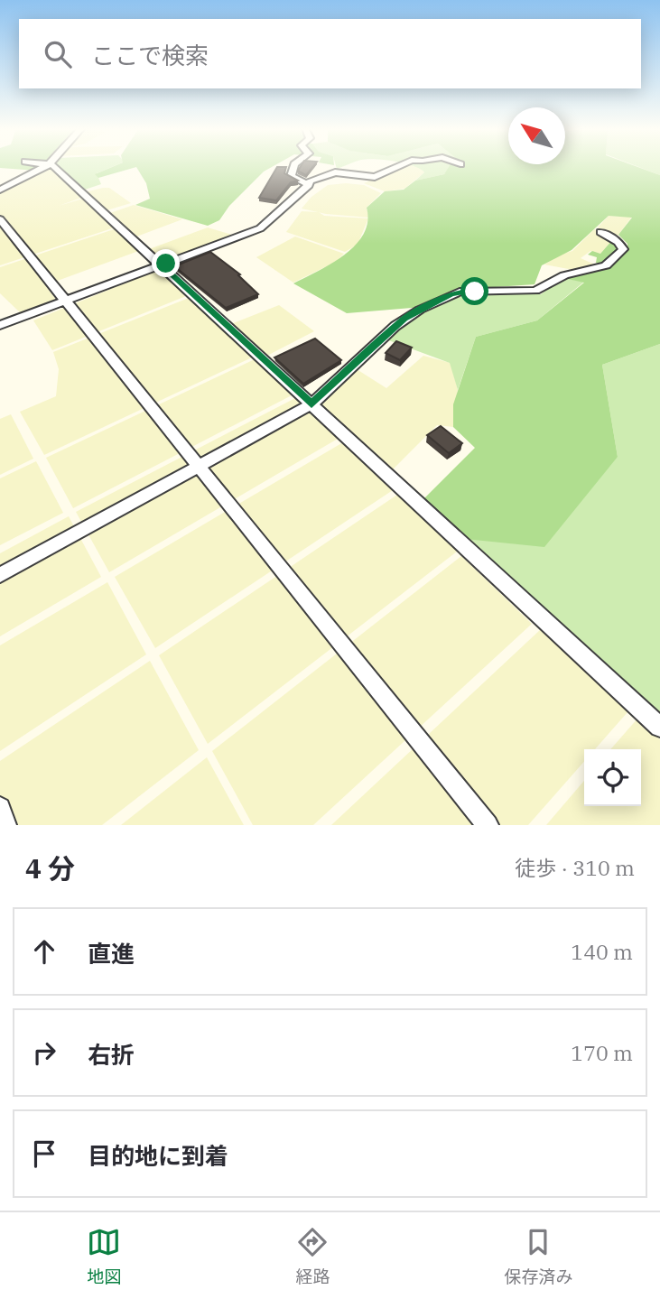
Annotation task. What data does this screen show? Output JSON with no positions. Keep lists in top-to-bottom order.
{
  "north": "top left",
  "page": {
    "search": "ここで検索",
    "heading": ["4 分", "徒歩 · 310 m"],
    "list": [
      ["直進", "140 m"],
      ["右折", "170 m"],
      "目的地に到着"
    ],
    "nav": ["地図", "経路", "保存済み"]
  }
}
